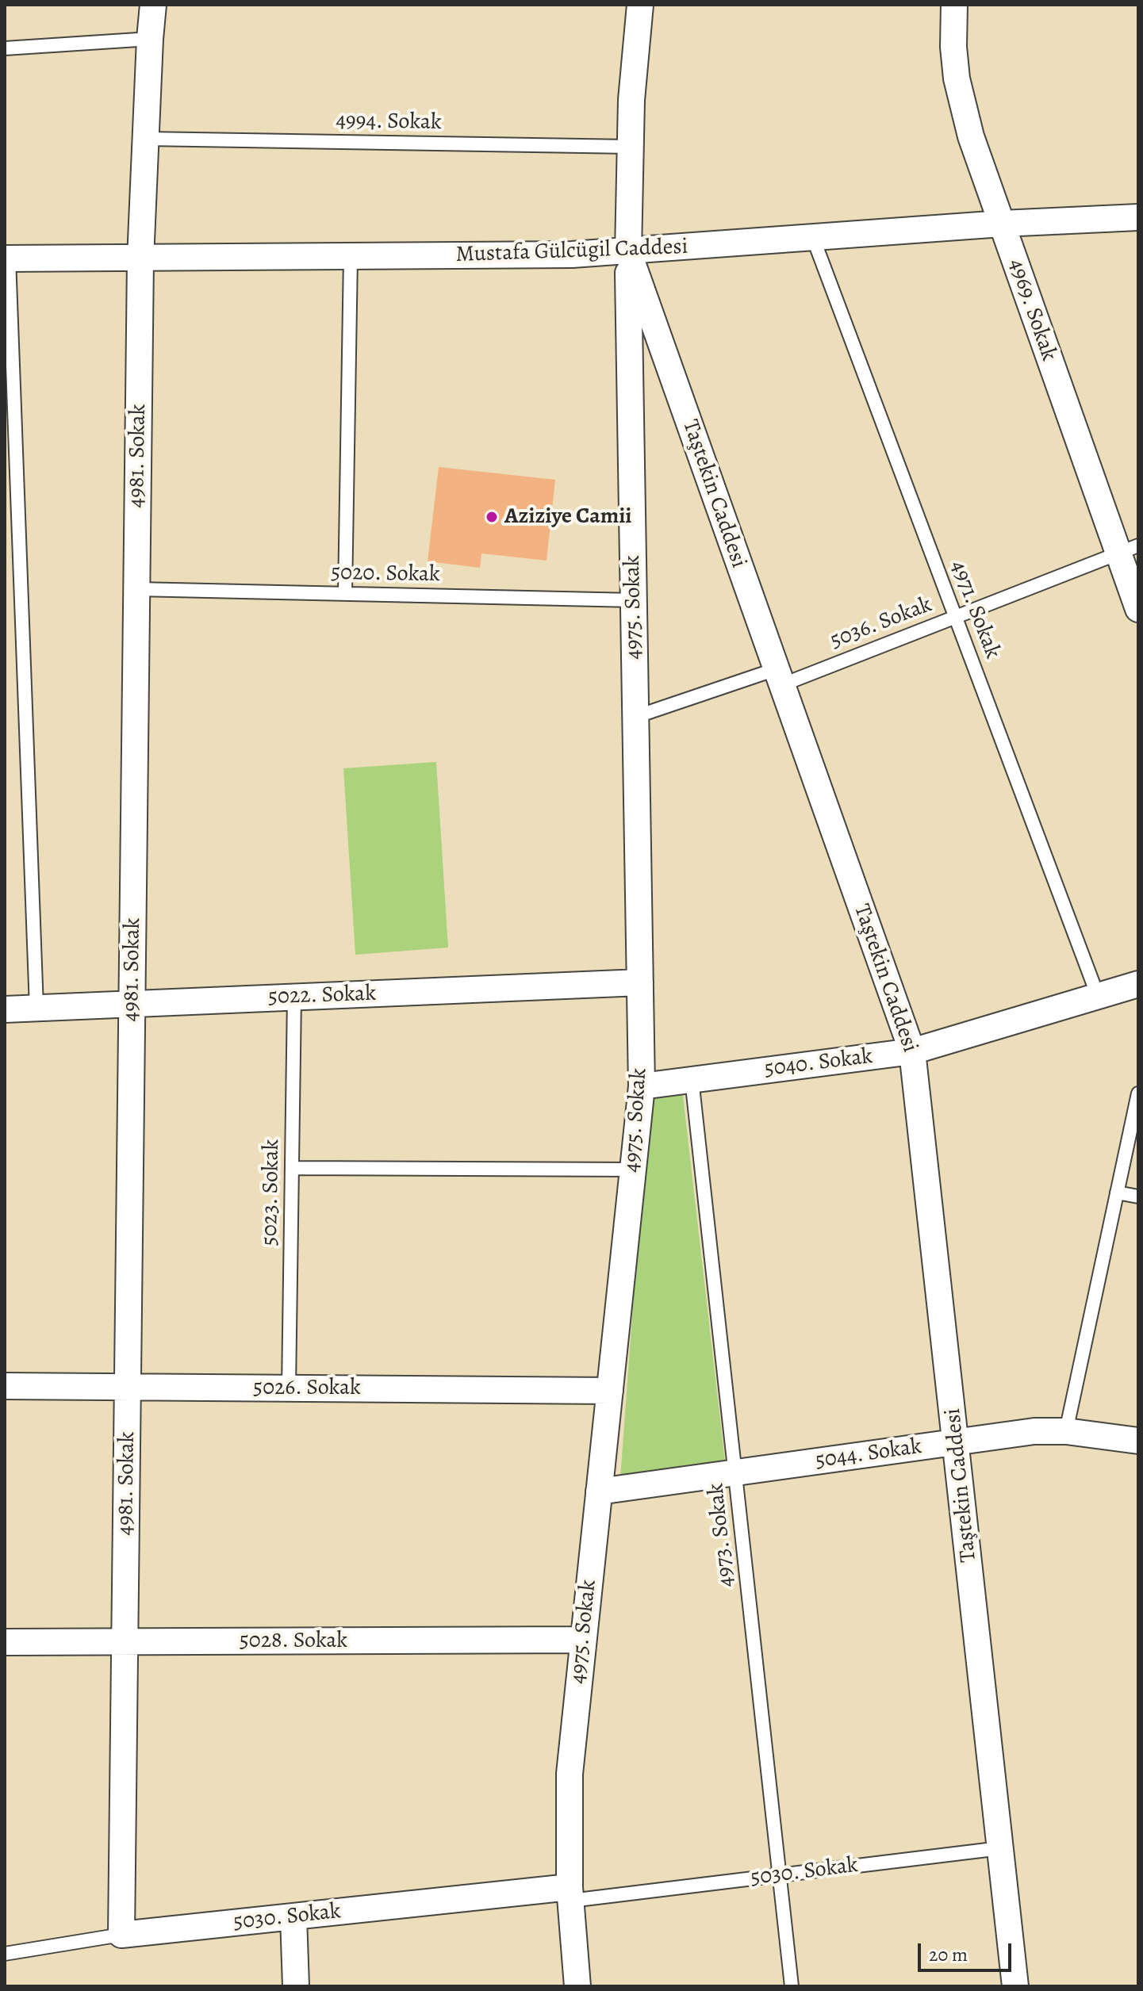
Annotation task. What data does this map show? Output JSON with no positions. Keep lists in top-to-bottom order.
{
  "streets": {
    "street": [
      "Mustafa Gülcügil Caddesi",
      "4969. Sokak",
      "4981. Sokak",
      "Taştekin Caddesi",
      "4975. Sokak",
      "5022. Sokak",
      "5040. Sokak",
      "5026. Sokak",
      "5044. Sokak",
      "5028. Sokak",
      "5030. Sokak"
    ],
    "lane": [
      "4994. Sokak",
      "5020. Sokak",
      "4971. Sokak",
      "5036. Sokak",
      "5023. Sokak",
      "4973. Sokak"
    ]
  },
  "crossings": [
    ["4994. Sokak", "4981. Sokak"],
    ["4994. Sokak", "Taştekin Caddesi"],
    ["Mustafa Gülcügil Caddesi", "4969. Sokak"],
    ["Mustafa Gülcügil Caddesi", "4981. Sokak"],
    ["Mustafa Gülcügil Caddesi", "Taştekin Caddesi"],
    ["Mustafa Gülcügil Caddesi", "4975. Sokak"],
    ["Mustafa Gülcügil Caddesi", "4971. Sokak"],
    ["4969. Sokak", "5036. Sokak"],
    ["4981. Sokak", "5020. Sokak"],
    ["4981. Sokak", "5022. Sokak"],
    ["4981. Sokak", "5026. Sokak"],
    ["4981. Sokak", "5028. Sokak"],
    ["4981. Sokak", "5030. Sokak"],
    ["Taştekin Caddesi", "4975. Sokak"],
    ["Taştekin Caddesi", "5036. Sokak"],
    ["Taştekin Caddesi", "5040. Sokak"],
    ["Taştekin Caddesi", "5044. Sokak"],
    ["Taştekin Caddesi", "5030. Sokak"],
    ["5020. Sokak", "4975. Sokak"],
    ["4975. Sokak", "5036. Sokak"],
    ["4975. Sokak", "5022. Sokak"],
    ["4975. Sokak", "5040. Sokak"],
    ["4975. Sokak", "5026. Sokak"],
    ["4975. Sokak", "5044. Sokak"],
    ["4975. Sokak", "5028. Sokak"],
    ["4975. Sokak", "5030. Sokak"],
    ["4971. Sokak", "5036. Sokak"],
    ["4971. Sokak", "5040. Sokak"],
    ["5022. Sokak", "5023. Sokak"],
    ["5040. Sokak", "4973. Sokak"],
    ["5023. Sokak", "5026. Sokak"],
    ["5044. Sokak", "4973. Sokak"],
    ["4973. Sokak", "5030. Sokak"]
  ],
  "places": ["Aziziye Camii"],
  "scale_bar": "20 m"
}
